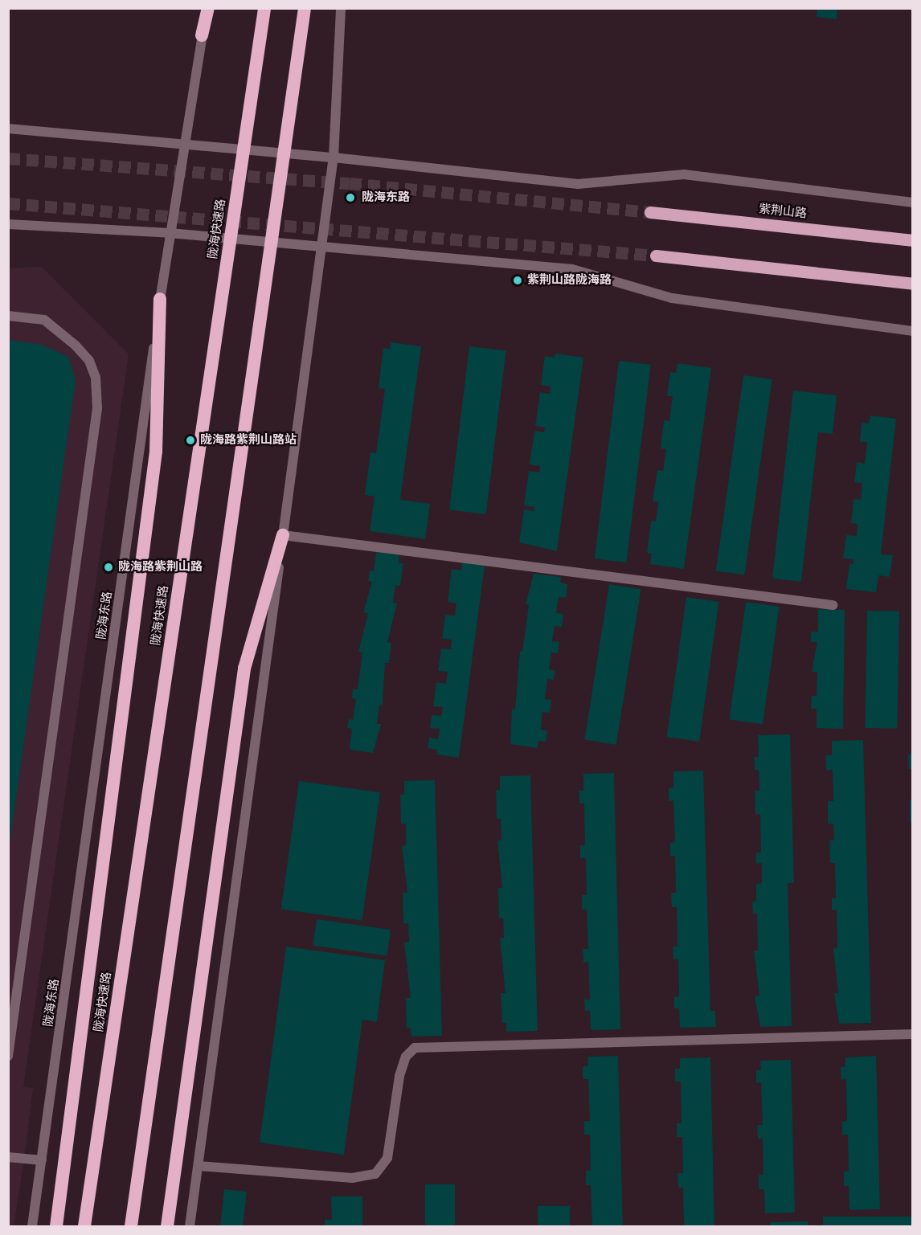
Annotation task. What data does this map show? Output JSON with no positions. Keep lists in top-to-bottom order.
{
  "streets": {
    "highway": ["陇海快速路"],
    "main road": ["紫荆山路"],
    "street": ["陇海东路"]
  },
  "places": [
    "陇海东路",
    "紫荆山路陇海路",
    "陇海路紫荆山路站",
    "陇海路紫荆山路"
  ]
}
